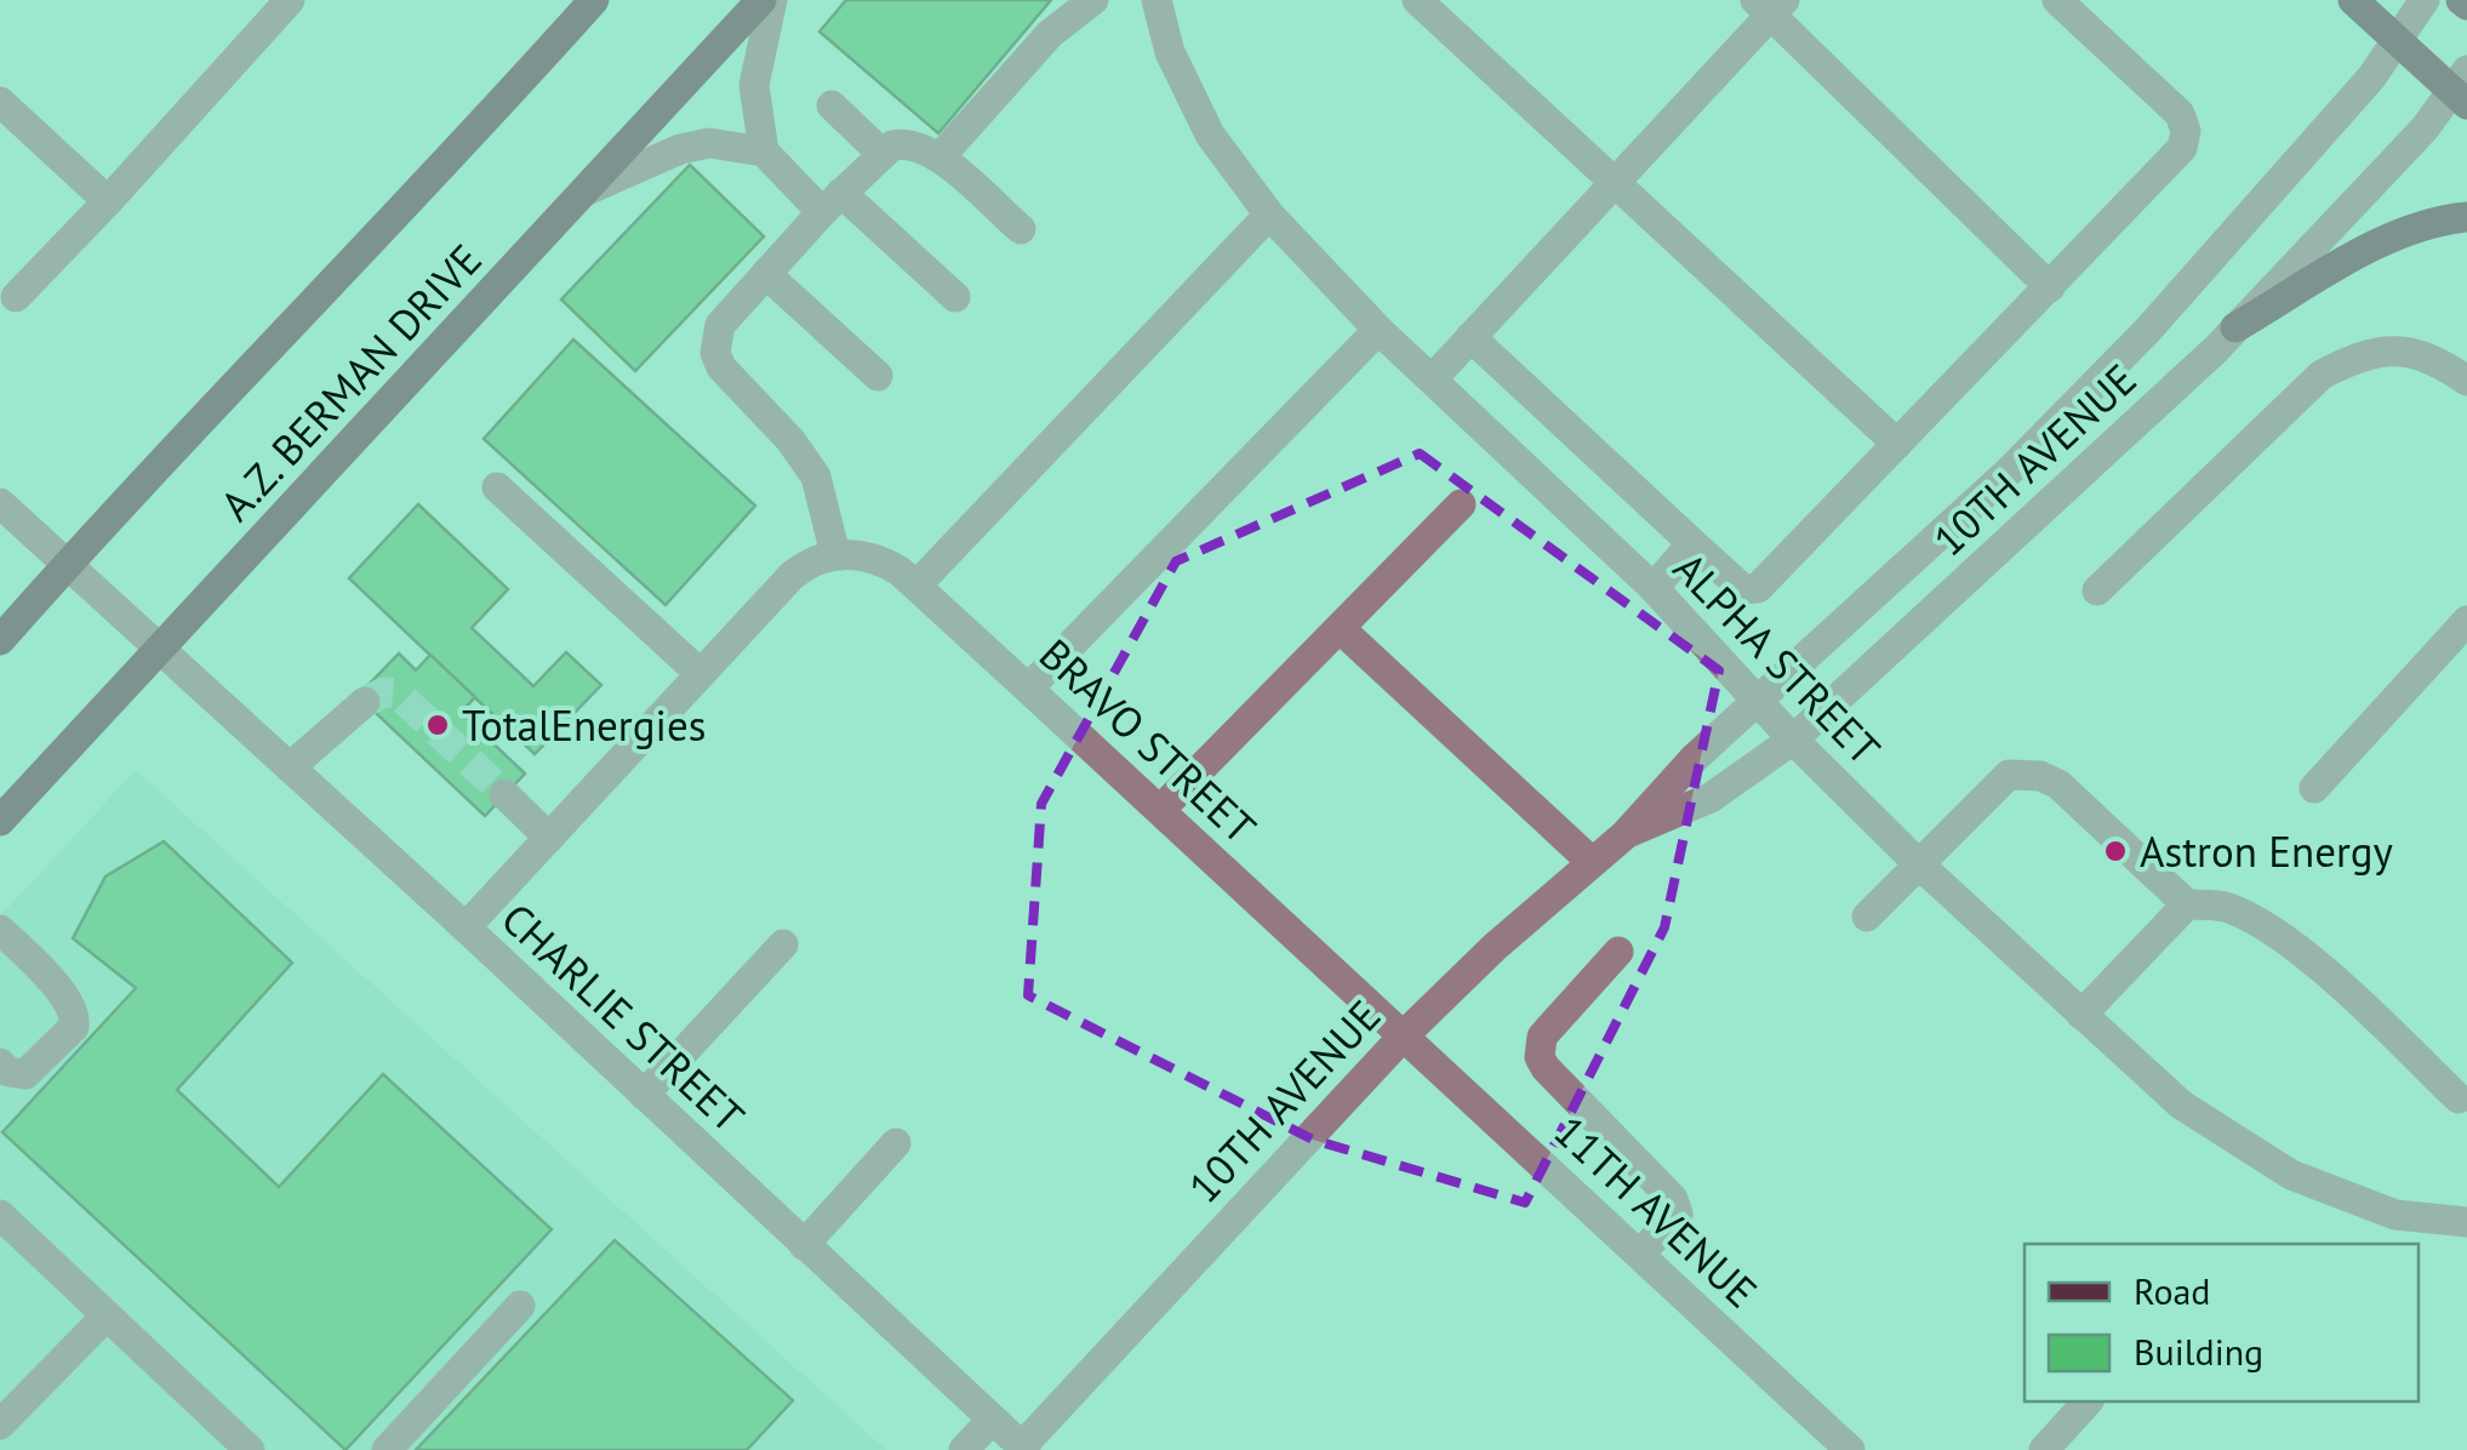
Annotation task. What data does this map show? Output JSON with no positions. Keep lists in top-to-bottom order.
{
  "streets": {
    "main road": ["A.Z. BERMAN DRIVE"],
    "street": [
      "10TH AVENUE",
      "ALPHA STREET",
      "BRAVO STREET",
      "CHARLIE STREET",
      "11TH AVENUE"
    ]
  },
  "crossings": [
    ["A.Z. BERMAN DRIVE", "CHARLIE STREET"],
    ["10TH AVENUE", "ALPHA STREET"],
    ["10TH AVENUE", "BRAVO STREET"],
    ["10TH AVENUE", "CHARLIE STREET"],
    ["10TH AVENUE", "11TH AVENUE"],
    ["BRAVO STREET", "11TH AVENUE"]
  ],
  "places": ["TotalEnergies", "Astron Energy"],
  "legend": ["Road", "Building"]
}
